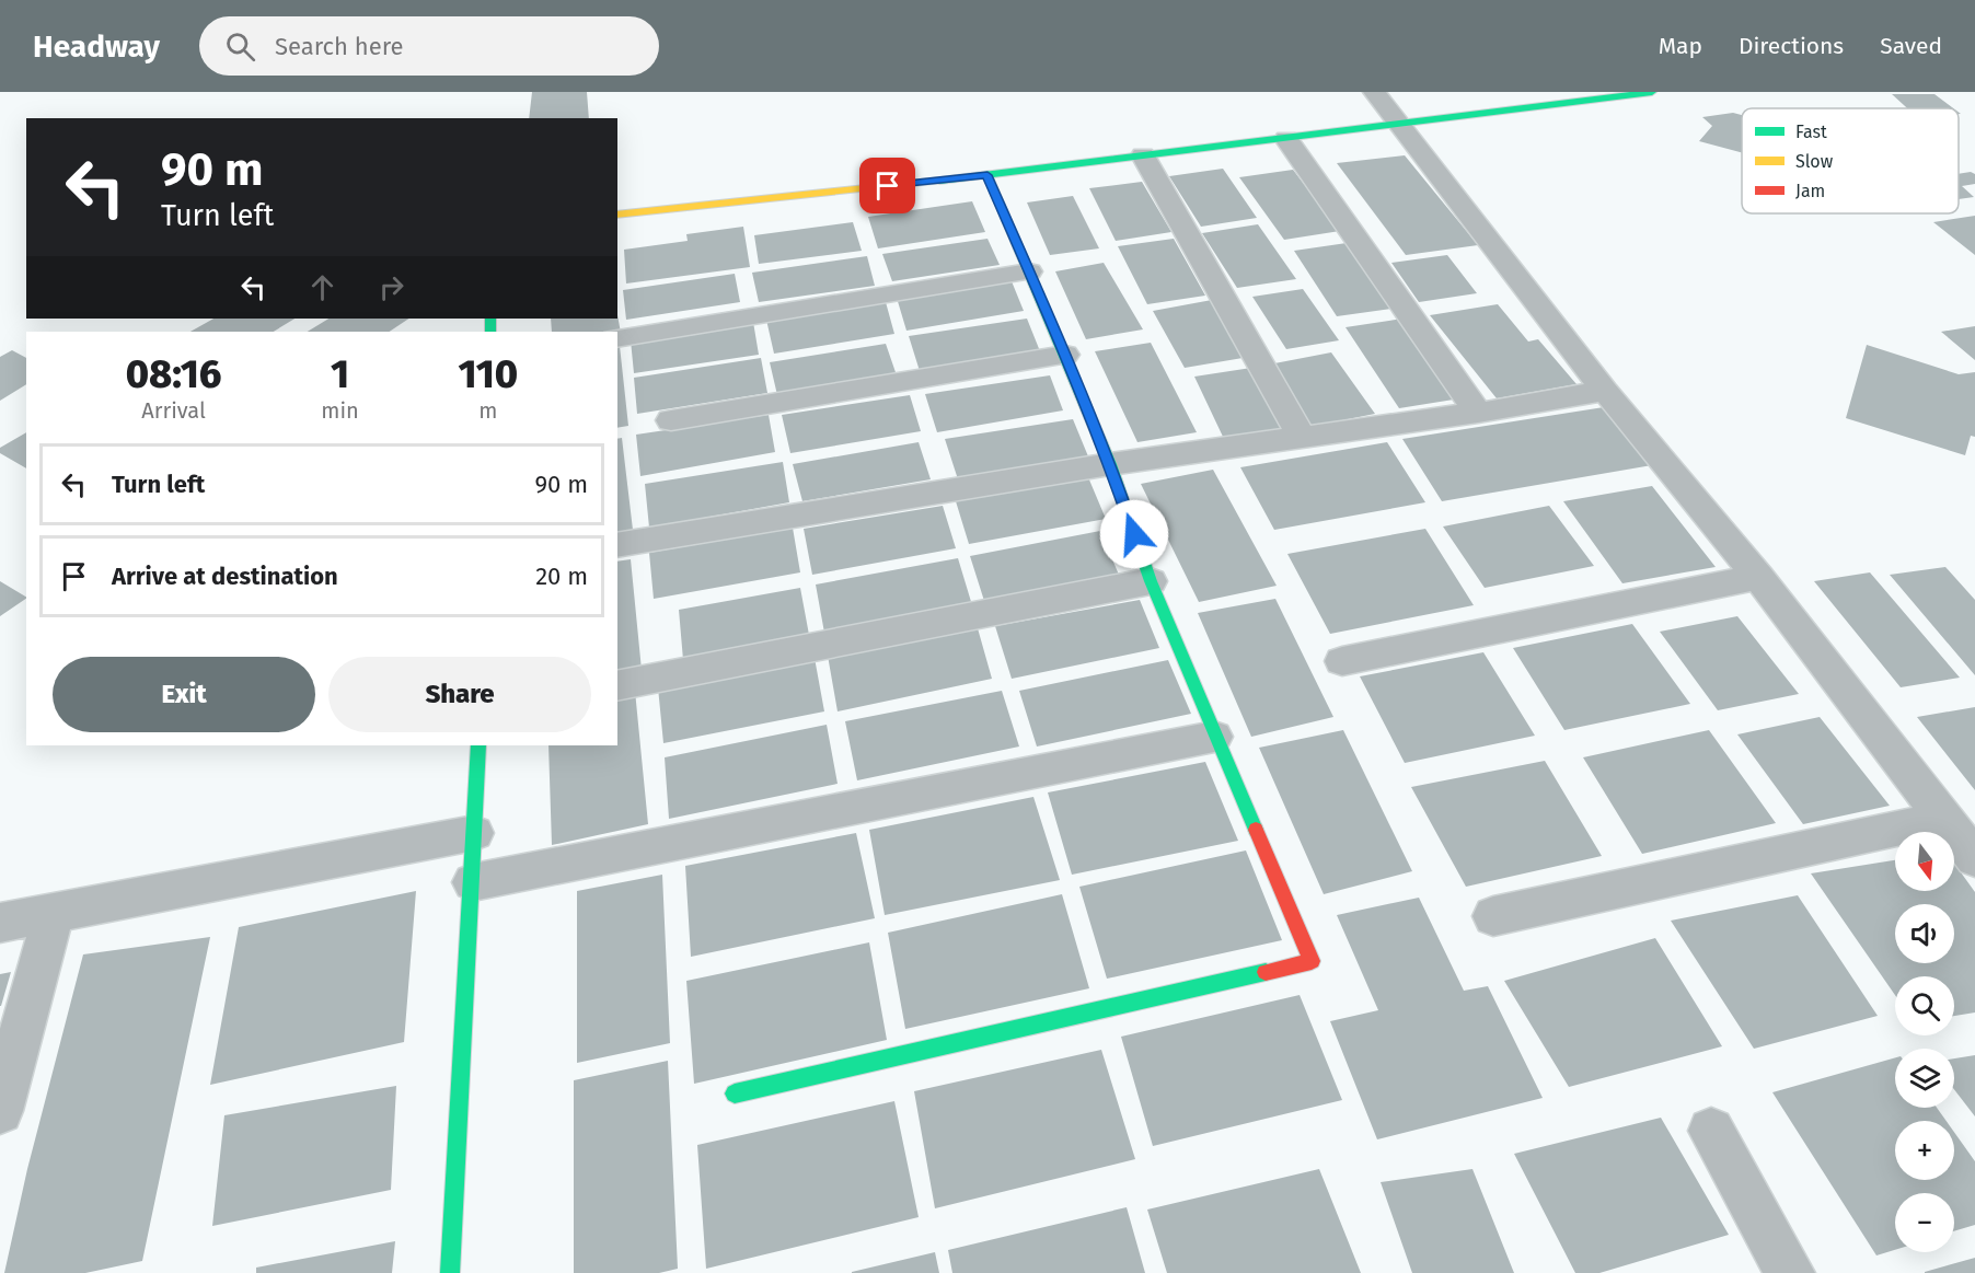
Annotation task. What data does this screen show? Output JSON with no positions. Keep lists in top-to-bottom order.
{
  "legend": ["Fast", "Slow", "Jam"],
  "north": "bottom",
  "page": {
    "header": "Headway",
    "search": "Search here",
    "nav": ["Map", "Directions", "Saved"],
    "turn": ["90 m", "Turn left"],
    "eta": [
      "08:16",
      "Arrival",
      "1",
      "min",
      "110",
      "m"
    ],
    "list": [
      {
        "name": "Turn left",
        "value": "90 m"
      },
      {
        "name": "Arrive at destination",
        "value": "20 m"
      }
    ],
    "buttons": ["Exit", "Share"],
    "map_buttons": ["+", "−"]
  }
}
